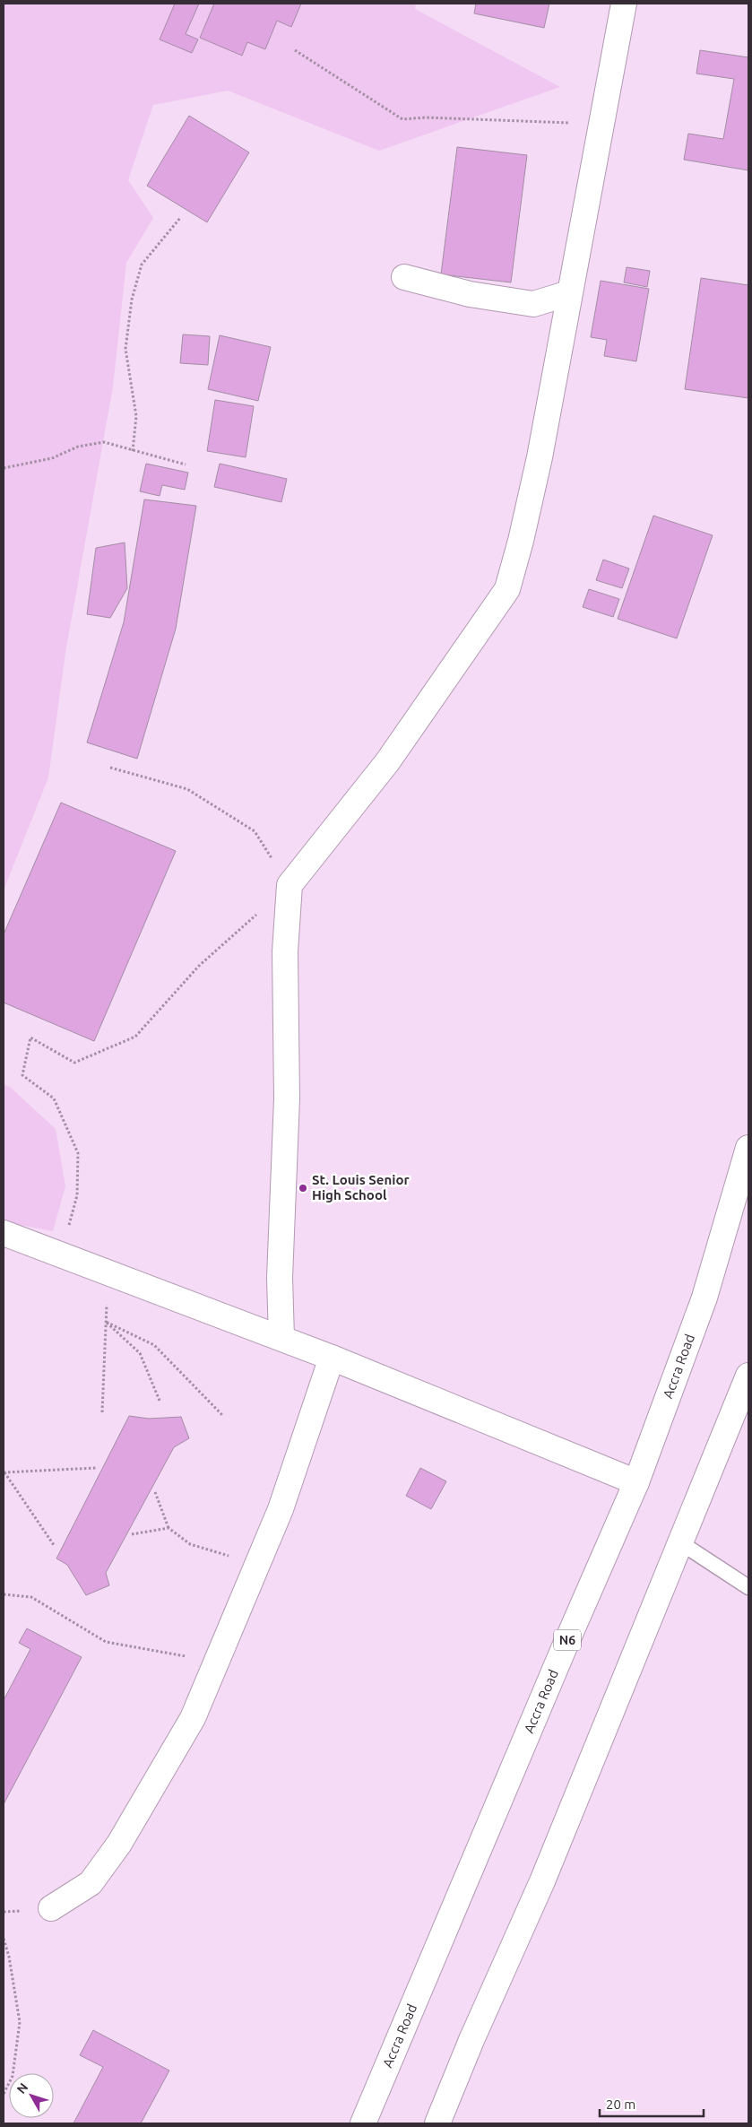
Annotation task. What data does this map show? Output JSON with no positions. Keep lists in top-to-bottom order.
{
  "streets": {
    "main road": ["Accra Road", "N6"]
  },
  "places": ["St. Louis Senior High School"],
  "scale_bar": "20 m",
  "north": "top left"
}
